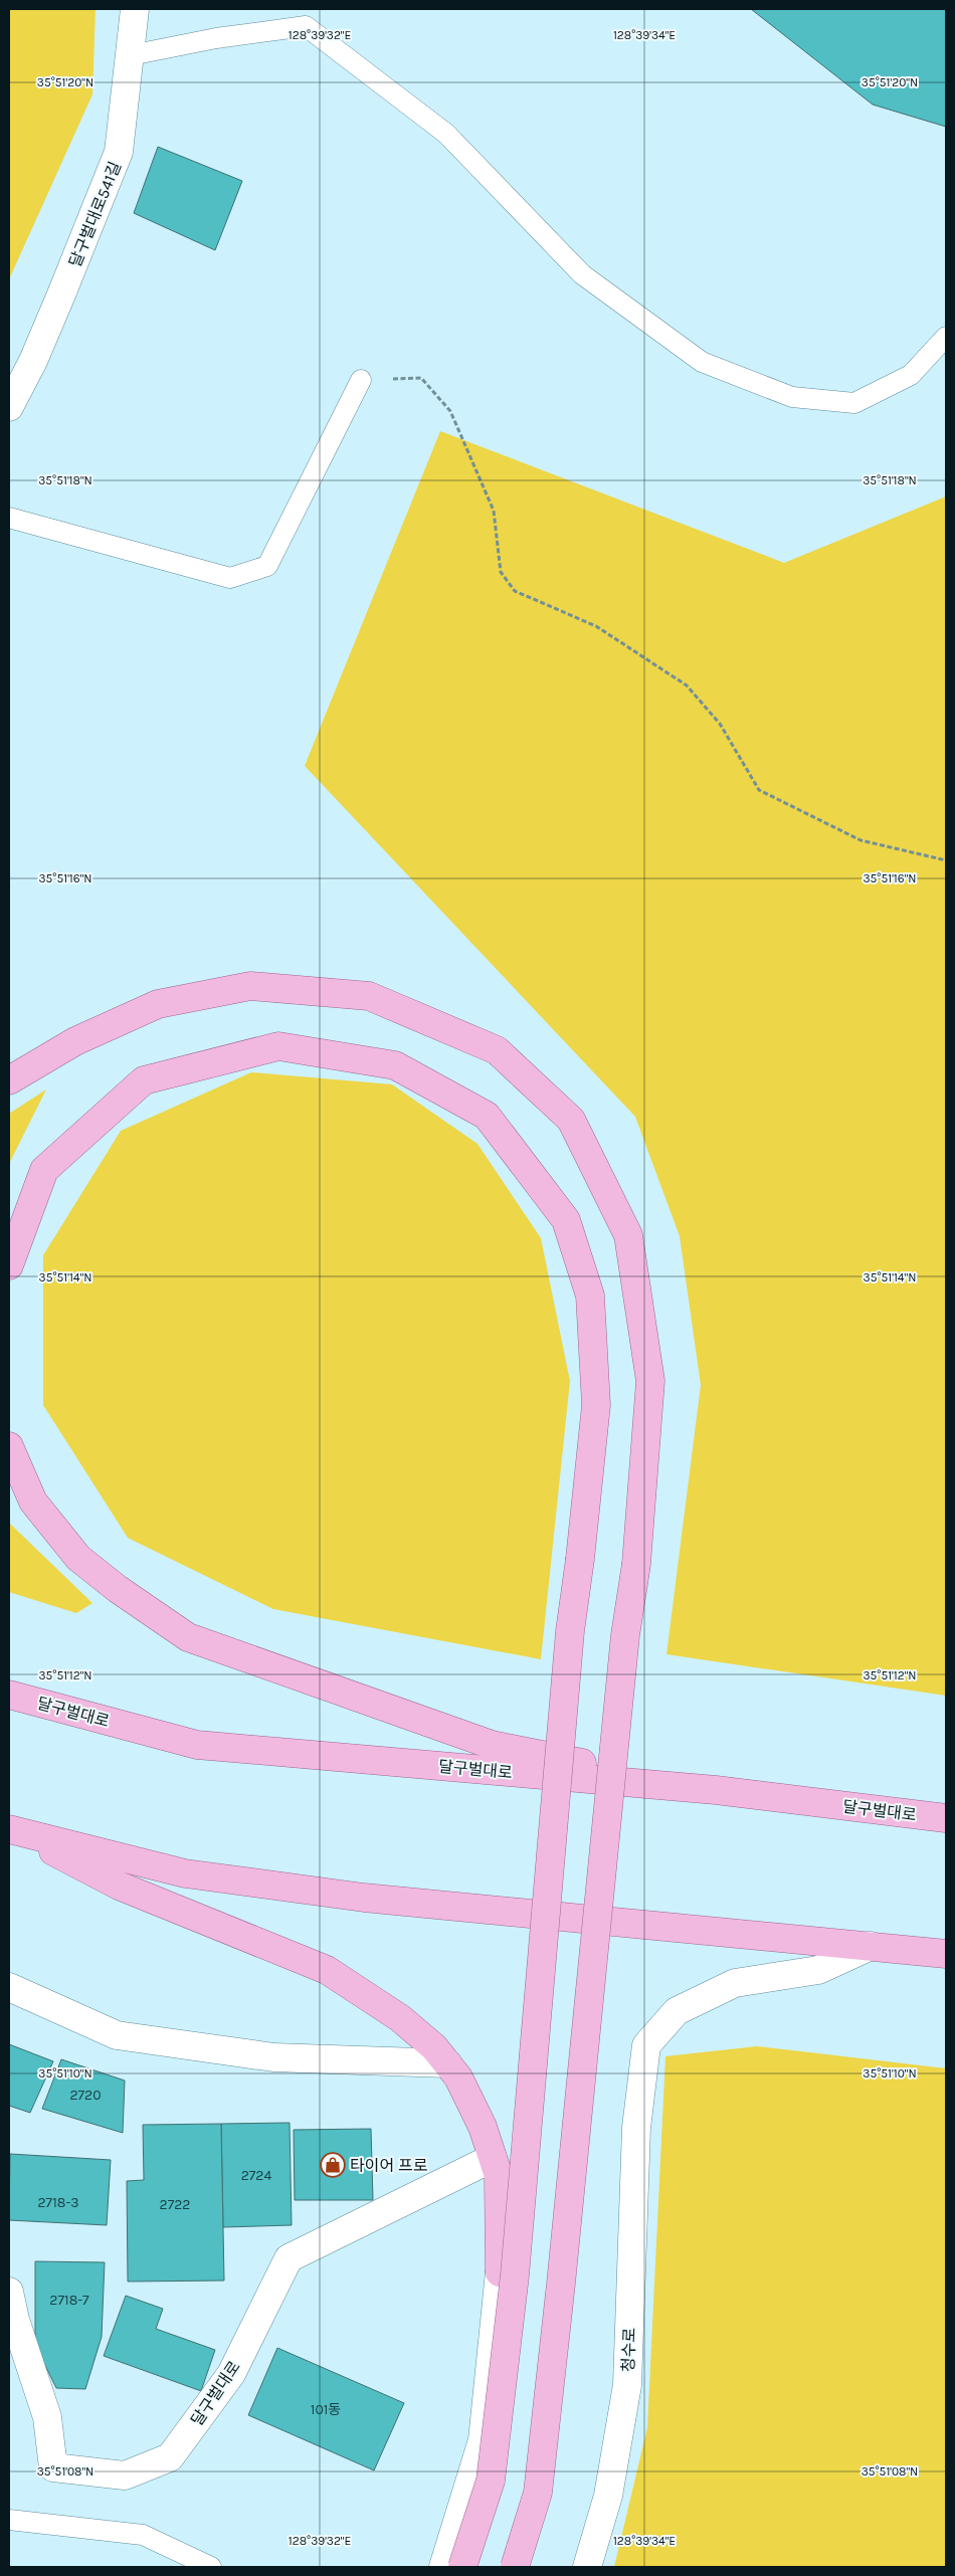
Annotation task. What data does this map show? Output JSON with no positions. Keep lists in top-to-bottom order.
{
  "streets": {
    "main road": ["달구벌대로"],
    "street": ["달구벌대로541길", "청수로"]
  },
  "places": {
    "shop": ["타이어 프로"]
  },
  "house_numbers": [
    "2720",
    "2724",
    "2718-3",
    "2722",
    "2718-7",
    "101동"
  ],
  "coordinates": [
    "128°39'32\"E",
    "128°39'34\"E",
    "35°51'20\"N",
    "35°51'18\"N",
    "35°51'16\"N",
    "35°51'14\"N",
    "35°51'12\"N",
    "35°51'10\"N",
    "35°51'08\"N"
  ]
}
